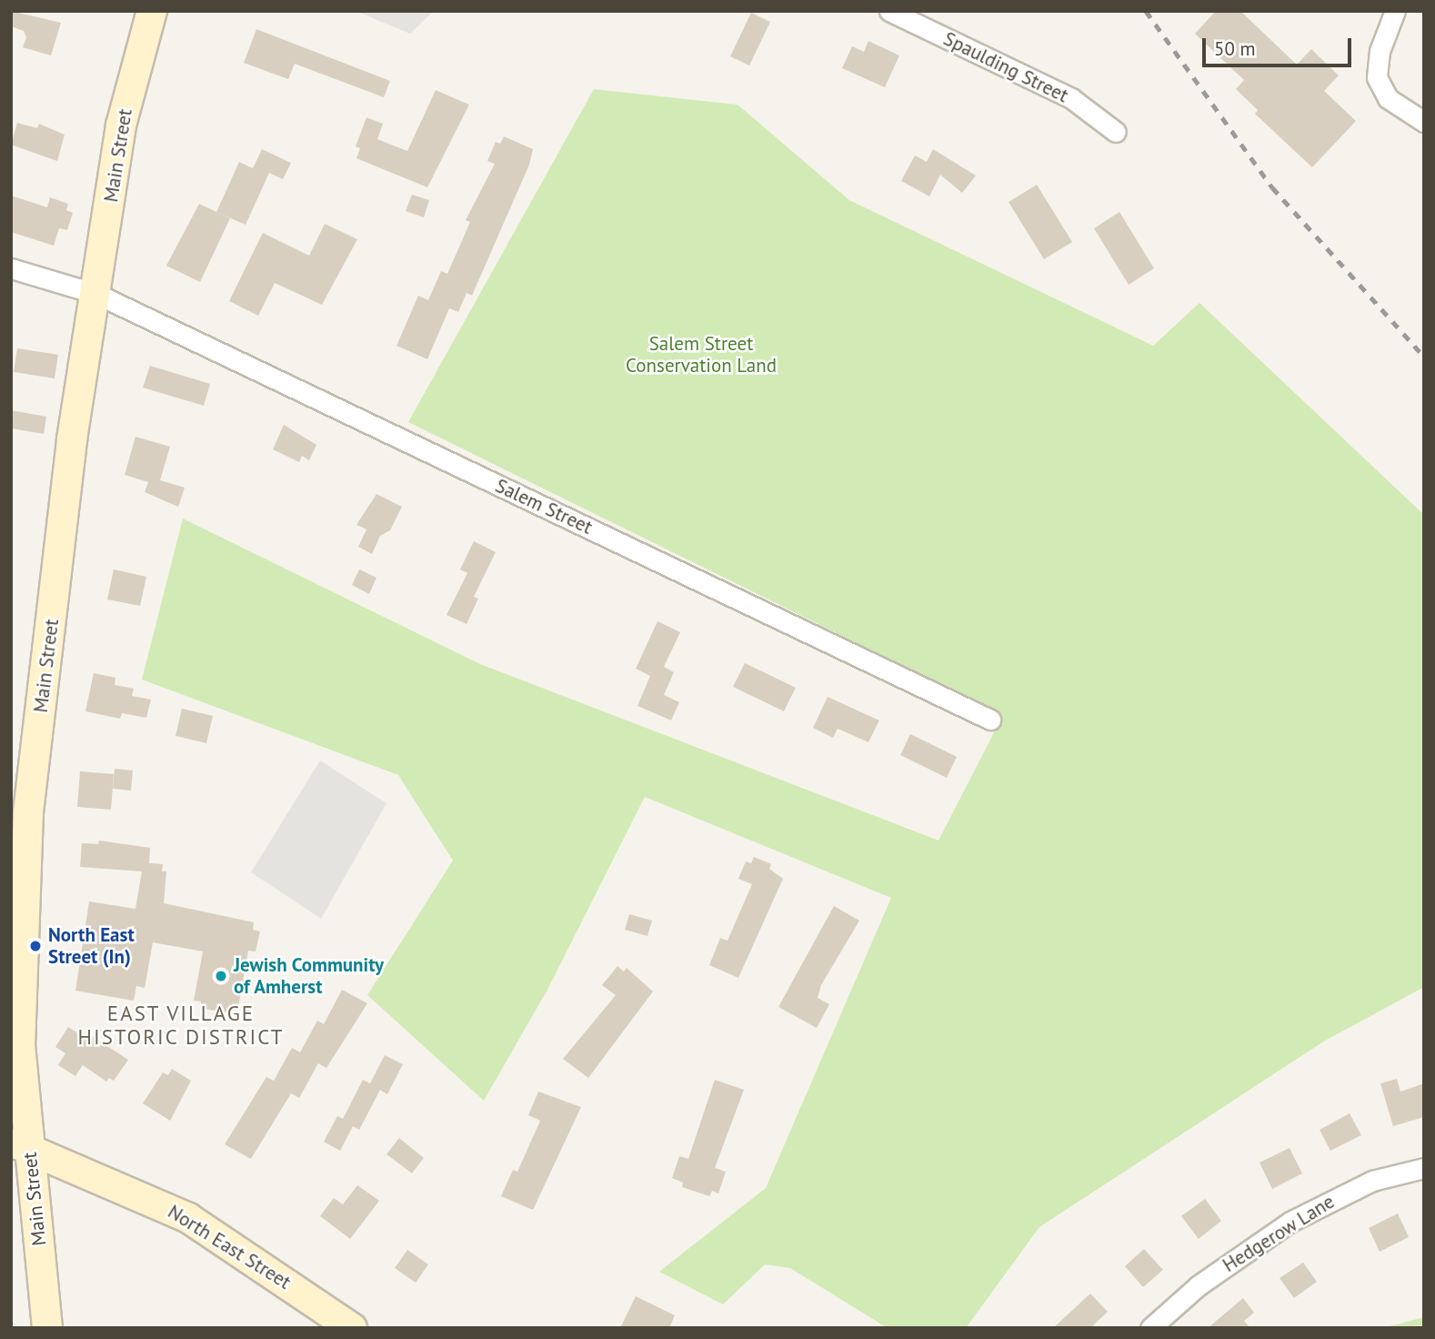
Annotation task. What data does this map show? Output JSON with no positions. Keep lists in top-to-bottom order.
{
  "streets": {
    "main road": ["Main Street", "North East Street"],
    "street": ["Spaulding Street", "Salem Street", "Hedgerow Lane"]
  },
  "crossings": [
    ["Main Street", "Salem Street"],
    ["Main Street", "North East Street"]
  ],
  "districts": ["EAST VILLAGE HISTORIC DISTRICT"],
  "parks": ["Salem Street Conservation Land"],
  "places": ["North East Street (In)", "Jewish Community of Amherst"],
  "scale_bar": "50 m"
}
